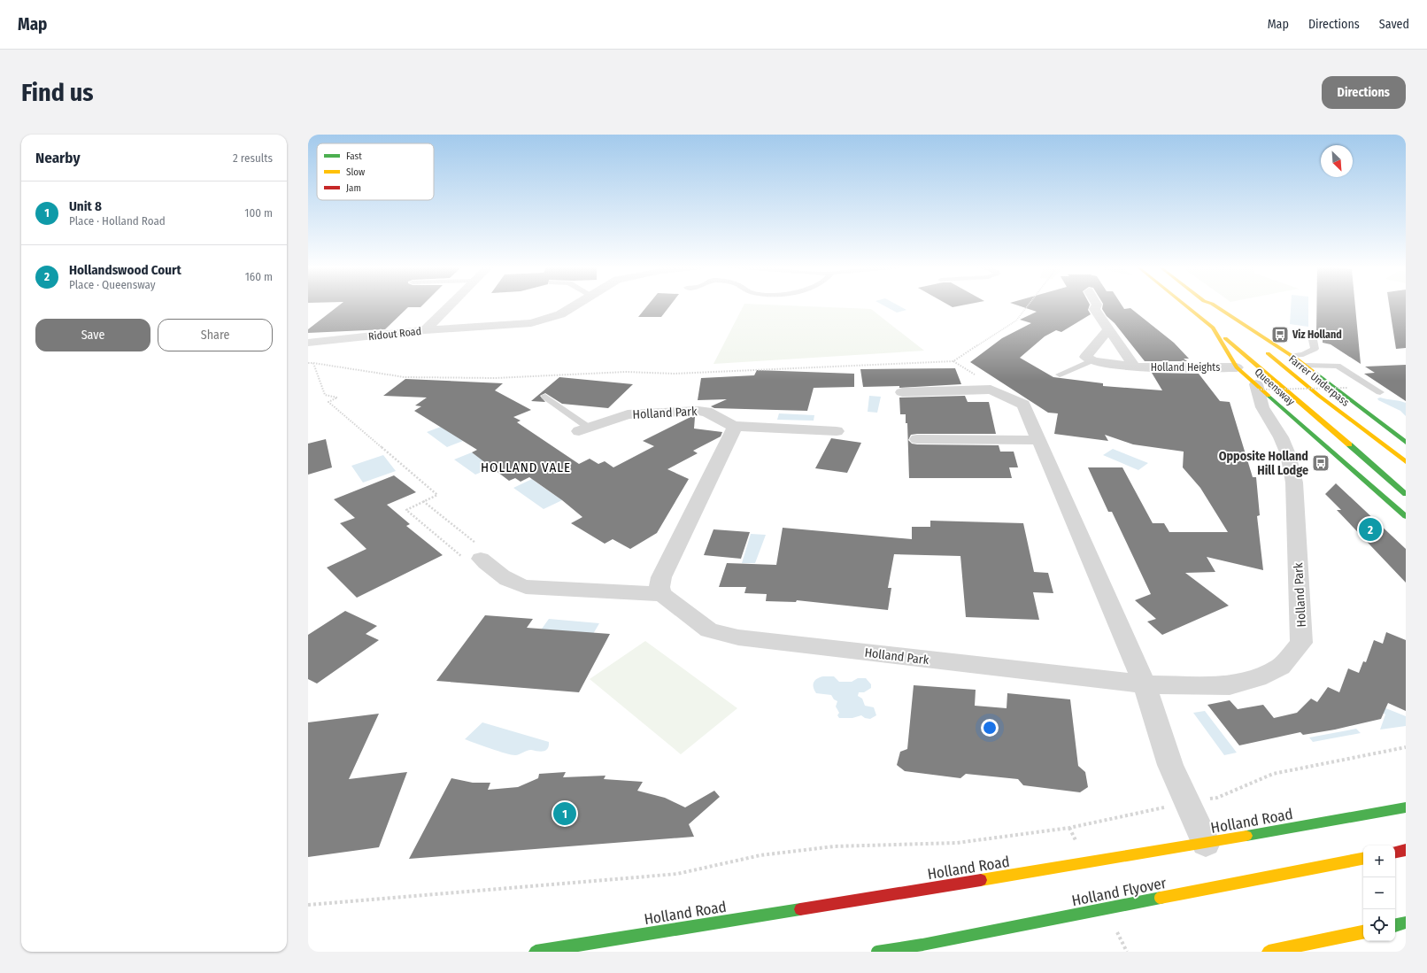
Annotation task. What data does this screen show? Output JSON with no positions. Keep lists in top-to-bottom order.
{
  "streets": {
    "main road": [
      "Farrer Underpass",
      "Queensway",
      "Holland Road",
      "Holland Flyover"
    ],
    "street": ["Ridout Road", "Holland Heights", "Holland Park"]
  },
  "crossings": [
    ["Holland Heights", "Queensway"],
    ["Queensway", "Holland Park"]
  ],
  "districts": ["HOLLAND VALE"],
  "places": {
    "bus stop": ["Viz Holland", "Opposite Holland Hill Lodge"]
  },
  "legend": ["Fast", "Slow", "Jam"],
  "north": "bottom right",
  "page": {
    "header": "Map",
    "nav": ["Map", "Directions", "Saved"],
    "buttons": [
      "Directions",
      ["Save", "Share"]
    ],
    "title": "Find us",
    "heading": ["Nearby", "2 results"],
    "list": [
      {
        "mark": "1",
        "name": "Unit 8",
        "note": "Place · Holland Road",
        "value": "100 m"
      },
      {
        "mark": "2",
        "name": "Hollandswood Court",
        "note": "Place · Queensway",
        "value": "160 m"
      }
    ],
    "pins": ["2", "1"],
    "map_buttons": ["+", "−"]
  }
}
